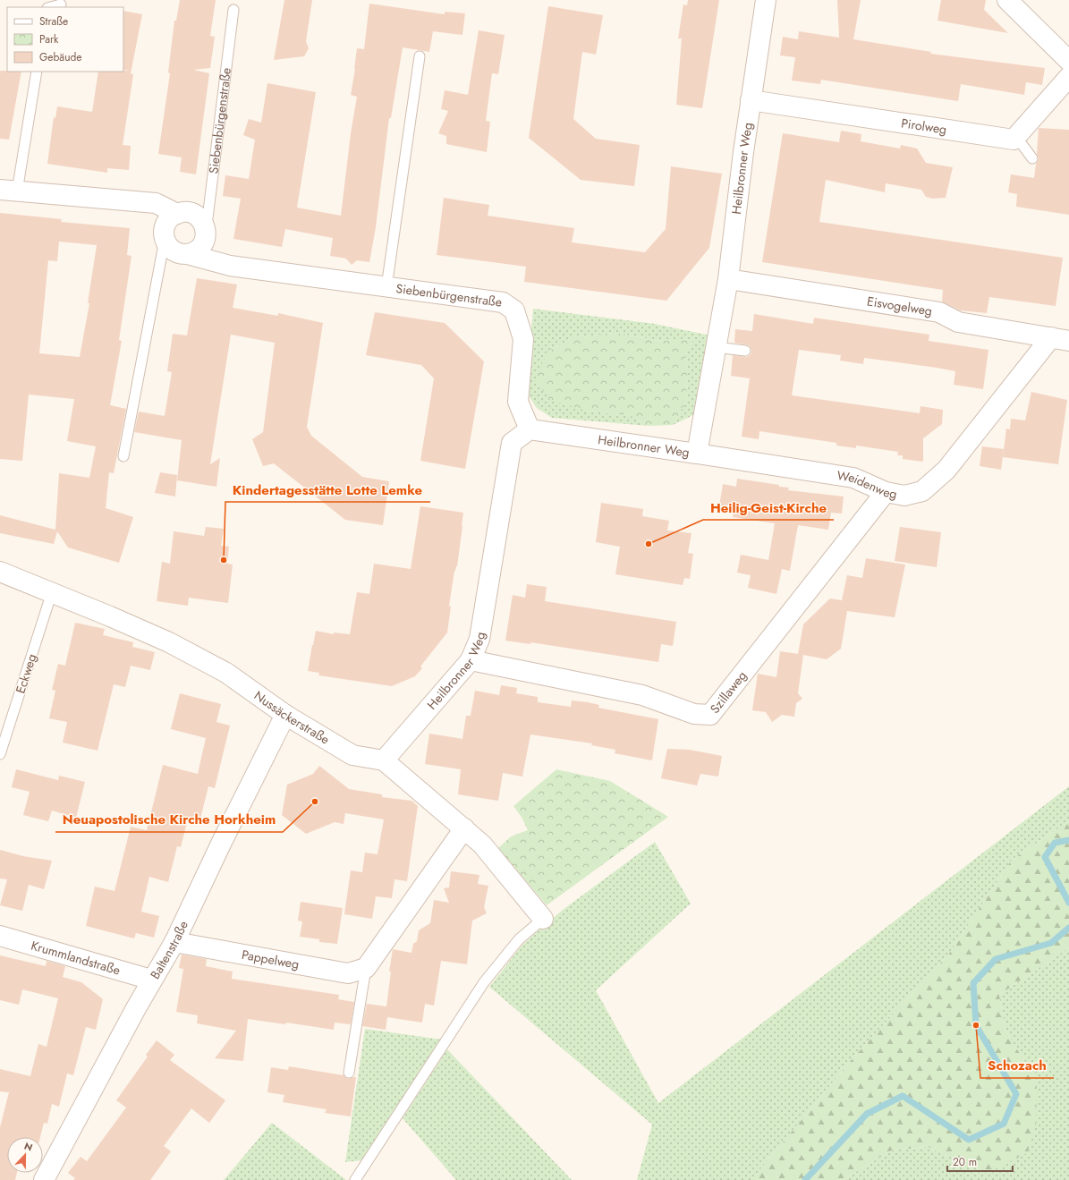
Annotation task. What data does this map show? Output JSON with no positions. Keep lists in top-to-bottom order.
{
  "streets": {
    "street": [
      "Siebenbürgenstraße",
      "Pirolweg",
      "Heilbronner Weg",
      "Eisvogelweg",
      "Weidenweg",
      "Szillaweg",
      "Nussäckerstraße",
      "Baltenstraße",
      "Krummlandstraße",
      "Pappelweg"
    ],
    "lane": ["Eckweg"]
  },
  "crossings": [
    ["Siebenbürgenstraße", "Heilbronner Weg"],
    ["Pirolweg", "Heilbronner Weg"],
    ["Heilbronner Weg", "Eisvogelweg"],
    ["Heilbronner Weg", "Weidenweg"],
    ["Heilbronner Weg", "Szillaweg"],
    ["Heilbronner Weg", "Nussäckerstraße"],
    ["Eisvogelweg", "Weidenweg"],
    ["Weidenweg", "Szillaweg"],
    ["Eckweg", "Nussäckerstraße"],
    ["Nussäckerstraße", "Baltenstraße"],
    ["Baltenstraße", "Krummlandstraße"],
    ["Baltenstraße", "Pappelweg"]
  ],
  "places": [
    "Heilig-Geist-Kirche",
    "Kindertagesstätte Lotte Lemke",
    "Neuapostolische Kirche Horkheim",
    "Schozach"
  ],
  "legend": ["Straße", "Park", "Gebäude"],
  "scale_bar": "20 m",
  "north": "top"
}
